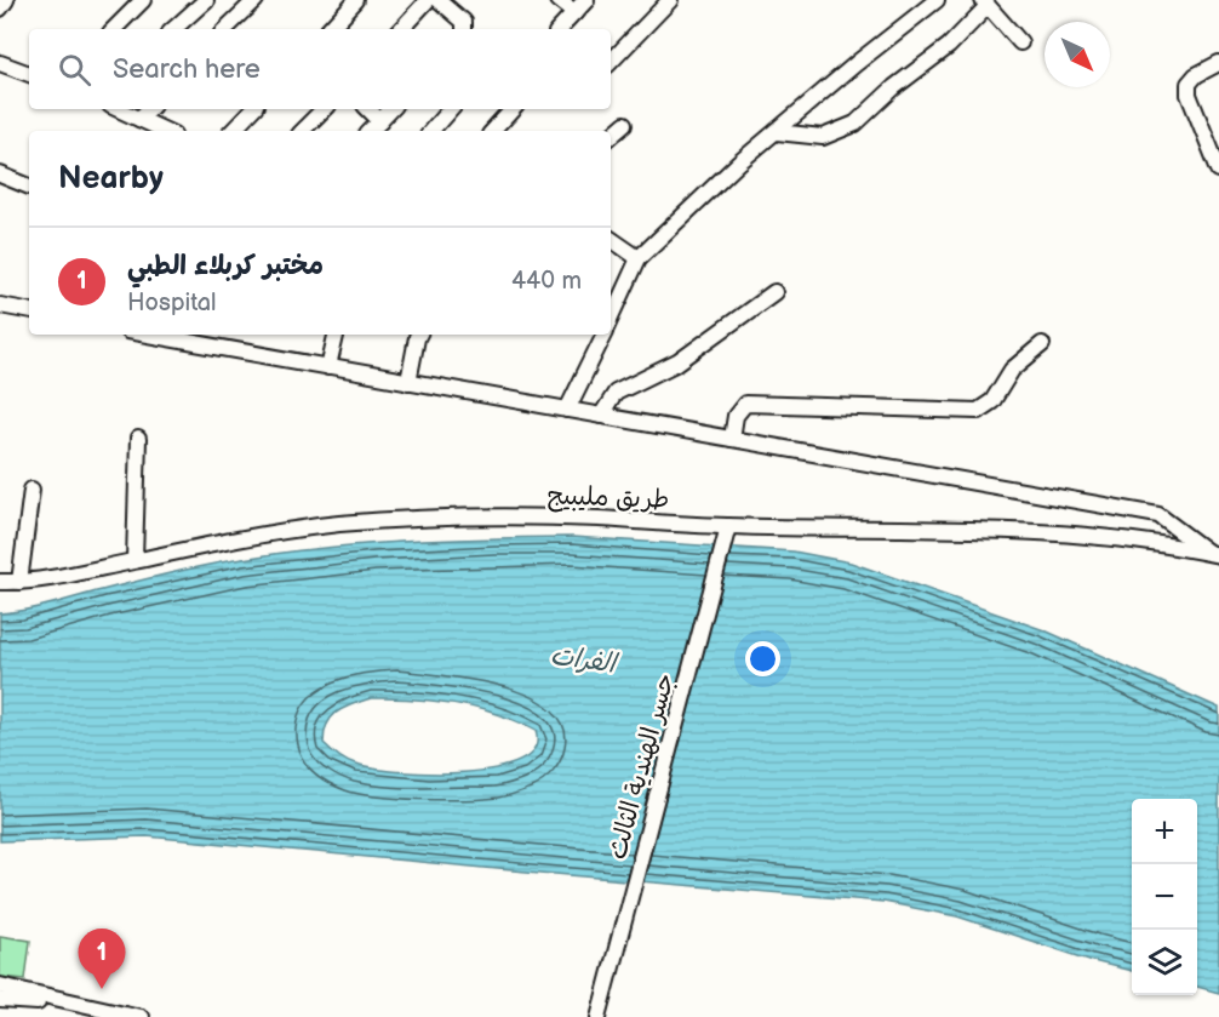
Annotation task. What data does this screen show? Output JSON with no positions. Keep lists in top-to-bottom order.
{
  "streets": {
    "street": ["طريق مليبيج", "جسر الهندية الثالث"]
  },
  "crossings": [
    ["طريق مليبيج", "جسر الهندية الثالث"]
  ],
  "water": ["الفرات"],
  "north": "bottom right",
  "page": {
    "search": "Search here",
    "heading": "Nearby",
    "list": [
      {
        "mark": "1",
        "name": "مختبر كربلاء الطبي",
        "note": "Hospital",
        "value": "440 m"
      }
    ],
    "map_buttons": ["+", "−"],
    "pins": "1"
  }
}
